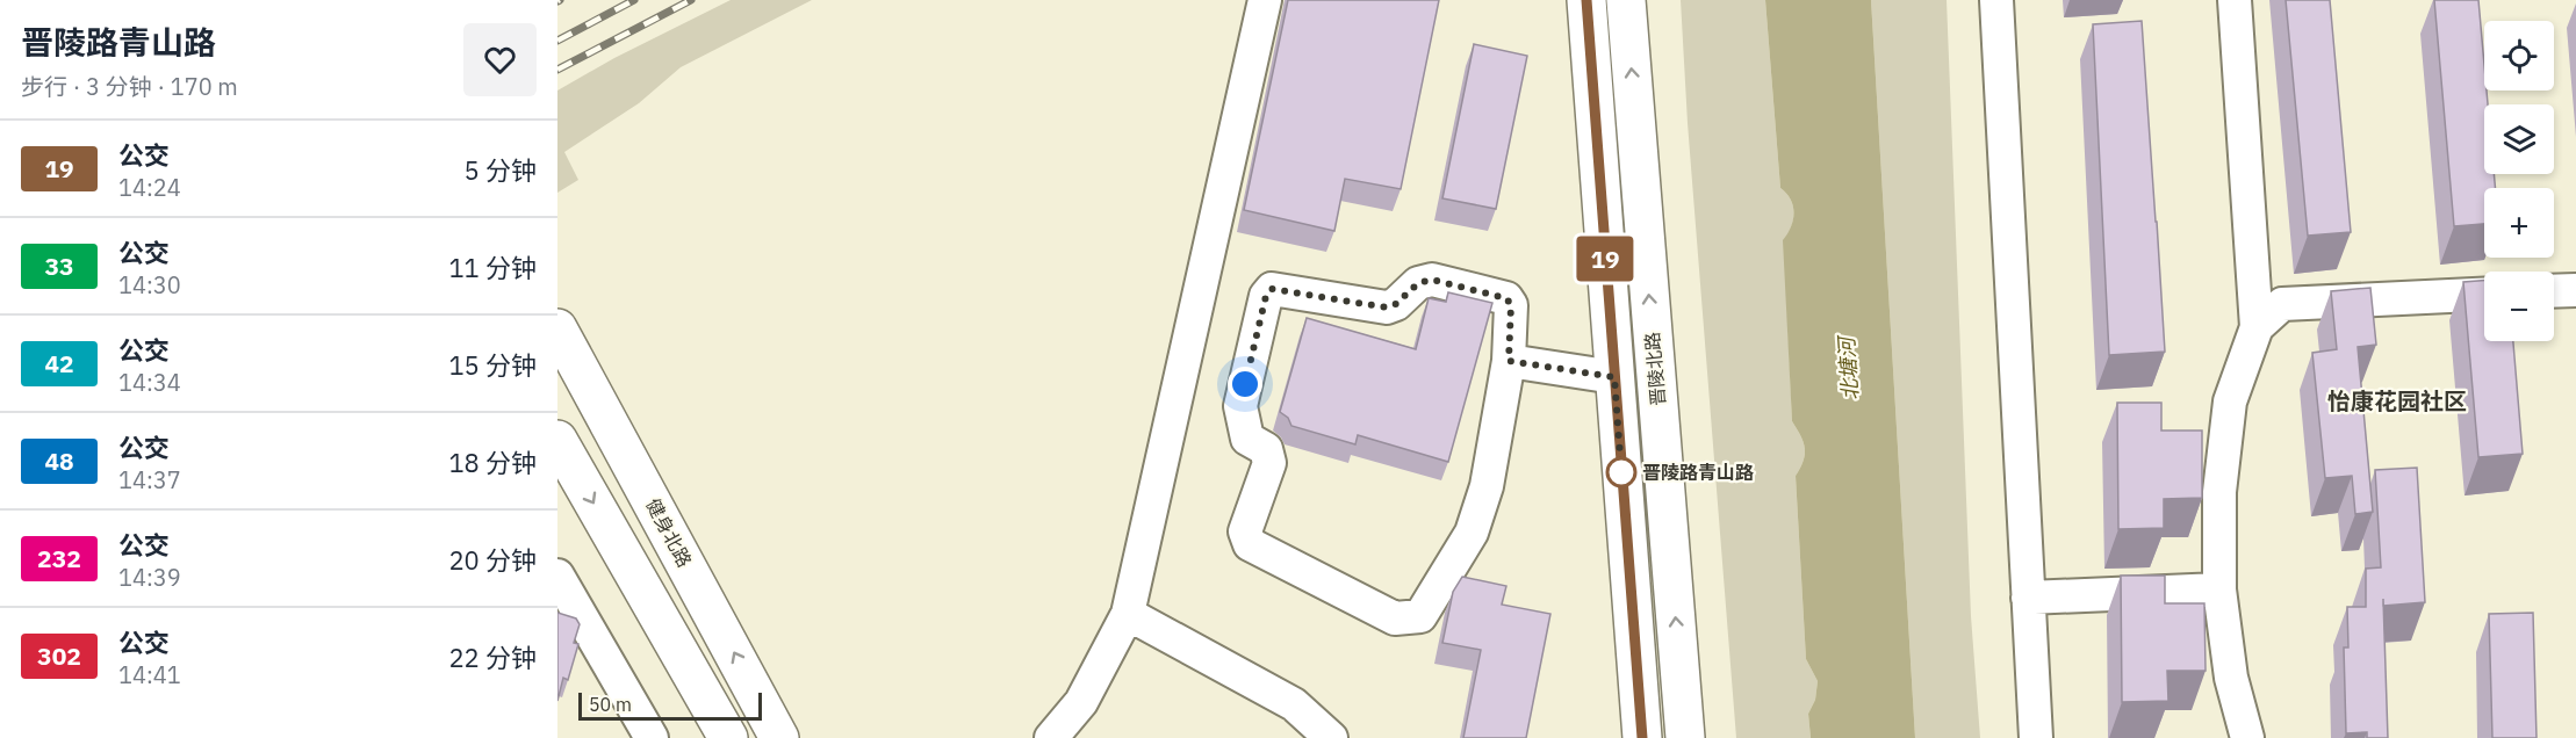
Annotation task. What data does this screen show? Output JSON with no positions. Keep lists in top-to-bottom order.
{
  "streets": {
    "main road": ["晋陵北路", "健身北路"]
  },
  "districts": ["怡康花园社区"],
  "water": ["北塘河"],
  "places": ["晋陵路青山路"],
  "lines": ["bus line 19"],
  "scale_bar": "50 m",
  "page": {
    "heading": ["晋陵路青山路", "步行 · 3 分钟 · 170 m"],
    "on_map": "19",
    "map_buttons": ["+", "−"],
    "list": [
      {
        "mark": "19",
        "name": "公交",
        "note": "14:24",
        "value": "5 分钟"
      },
      {
        "mark": "33",
        "name": "公交",
        "note": "14:30",
        "value": "11 分钟"
      },
      {
        "mark": "42",
        "name": "公交",
        "note": "14:34",
        "value": "15 分钟"
      },
      {
        "mark": "48",
        "name": "公交",
        "note": "14:37",
        "value": "18 分钟"
      },
      {
        "mark": "232",
        "name": "公交",
        "note": "14:39",
        "value": "20 分钟"
      },
      {
        "mark": "302",
        "name": "公交",
        "note": "14:41",
        "value": "22 分钟"
      }
    ],
    "scale": "50 m"
  }
}
